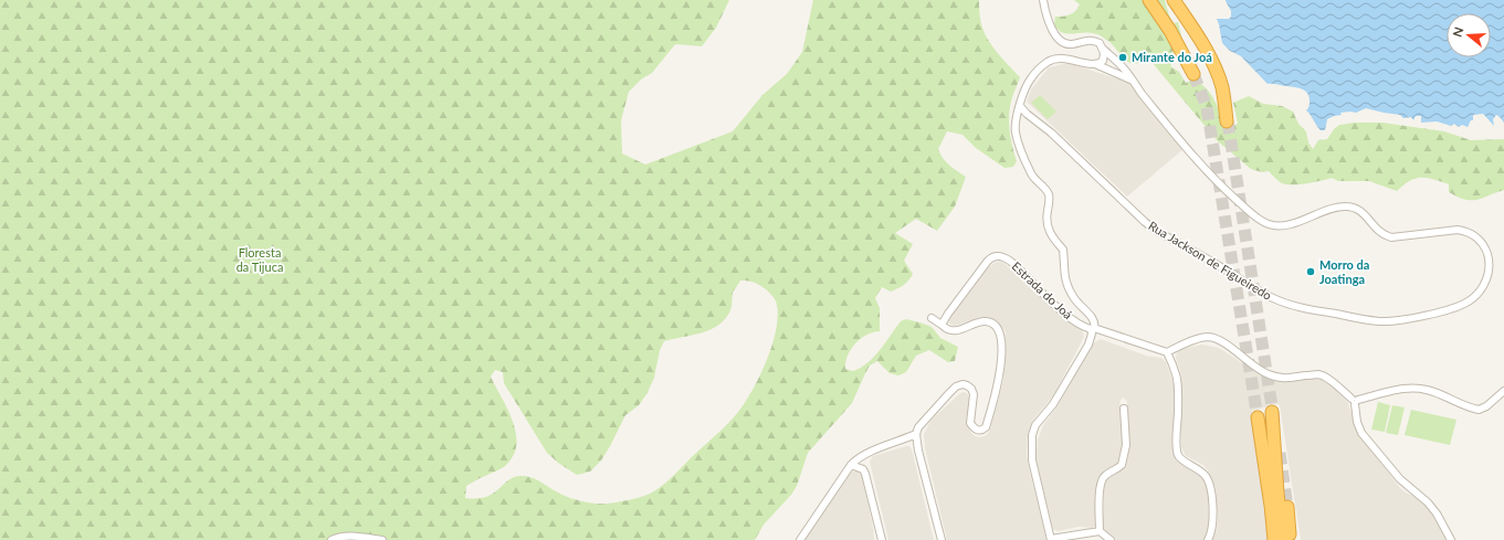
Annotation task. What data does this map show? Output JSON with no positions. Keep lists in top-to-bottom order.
{
  "streets": {
    "street": ["Rua Jackson de Figueiredo", "Estrada do Joá"]
  },
  "crossings": [
    ["Rua Jackson de Figueiredo", "Estrada do Joá"]
  ],
  "parks": ["Floresta da Tijuca"],
  "places": ["Mirante do Joá", "Morro da Joatinga"],
  "north": "left"
}
